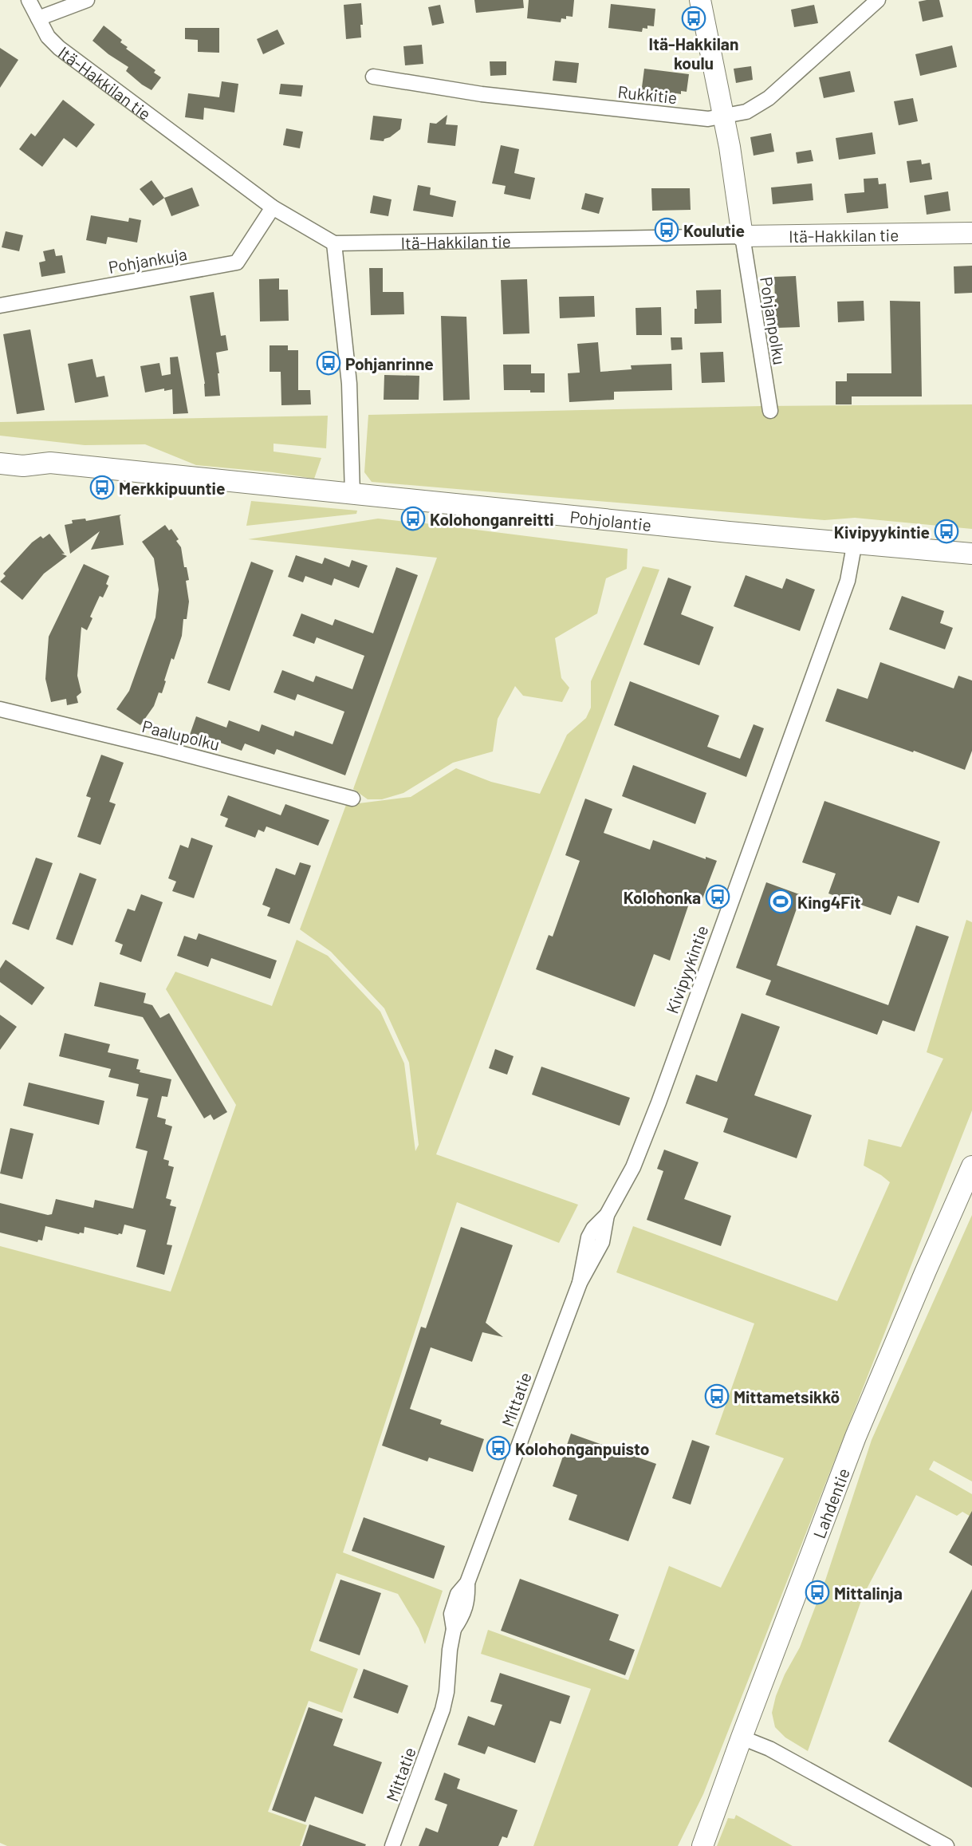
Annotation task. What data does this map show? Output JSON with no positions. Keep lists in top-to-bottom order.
{
  "streets": {
    "street": [
      "Itä-Hakkilan tie",
      "Rukkitie",
      "Pohjankuja",
      "Pohjanpolku",
      "Pohjolantie",
      "Paalupolku",
      "Kivipyykintie",
      "Mittatie",
      "Lahdentie"
    ]
  },
  "crossings": [
    ["Itä-Hakkilan tie", "Pohjankuja"],
    ["Itä-Hakkilan tie", "Pohjanpolku"],
    ["Pohjolantie", "Kivipyykintie"],
    ["Kivipyykintie", "Mittatie"]
  ],
  "places": {
    "bus stop": [
      "Itä-Hakkilan koulu",
      "Koulutie",
      "Pohjanrinne",
      "Merkkipuuntie",
      "Kolohonganreitti",
      "Kivipyykintie",
      "Kolohonka",
      "Mittametsikkö",
      "Kolohonganpuisto",
      "Mittalinja"
    ],
    "sports": ["King4Fit"]
  }
}
